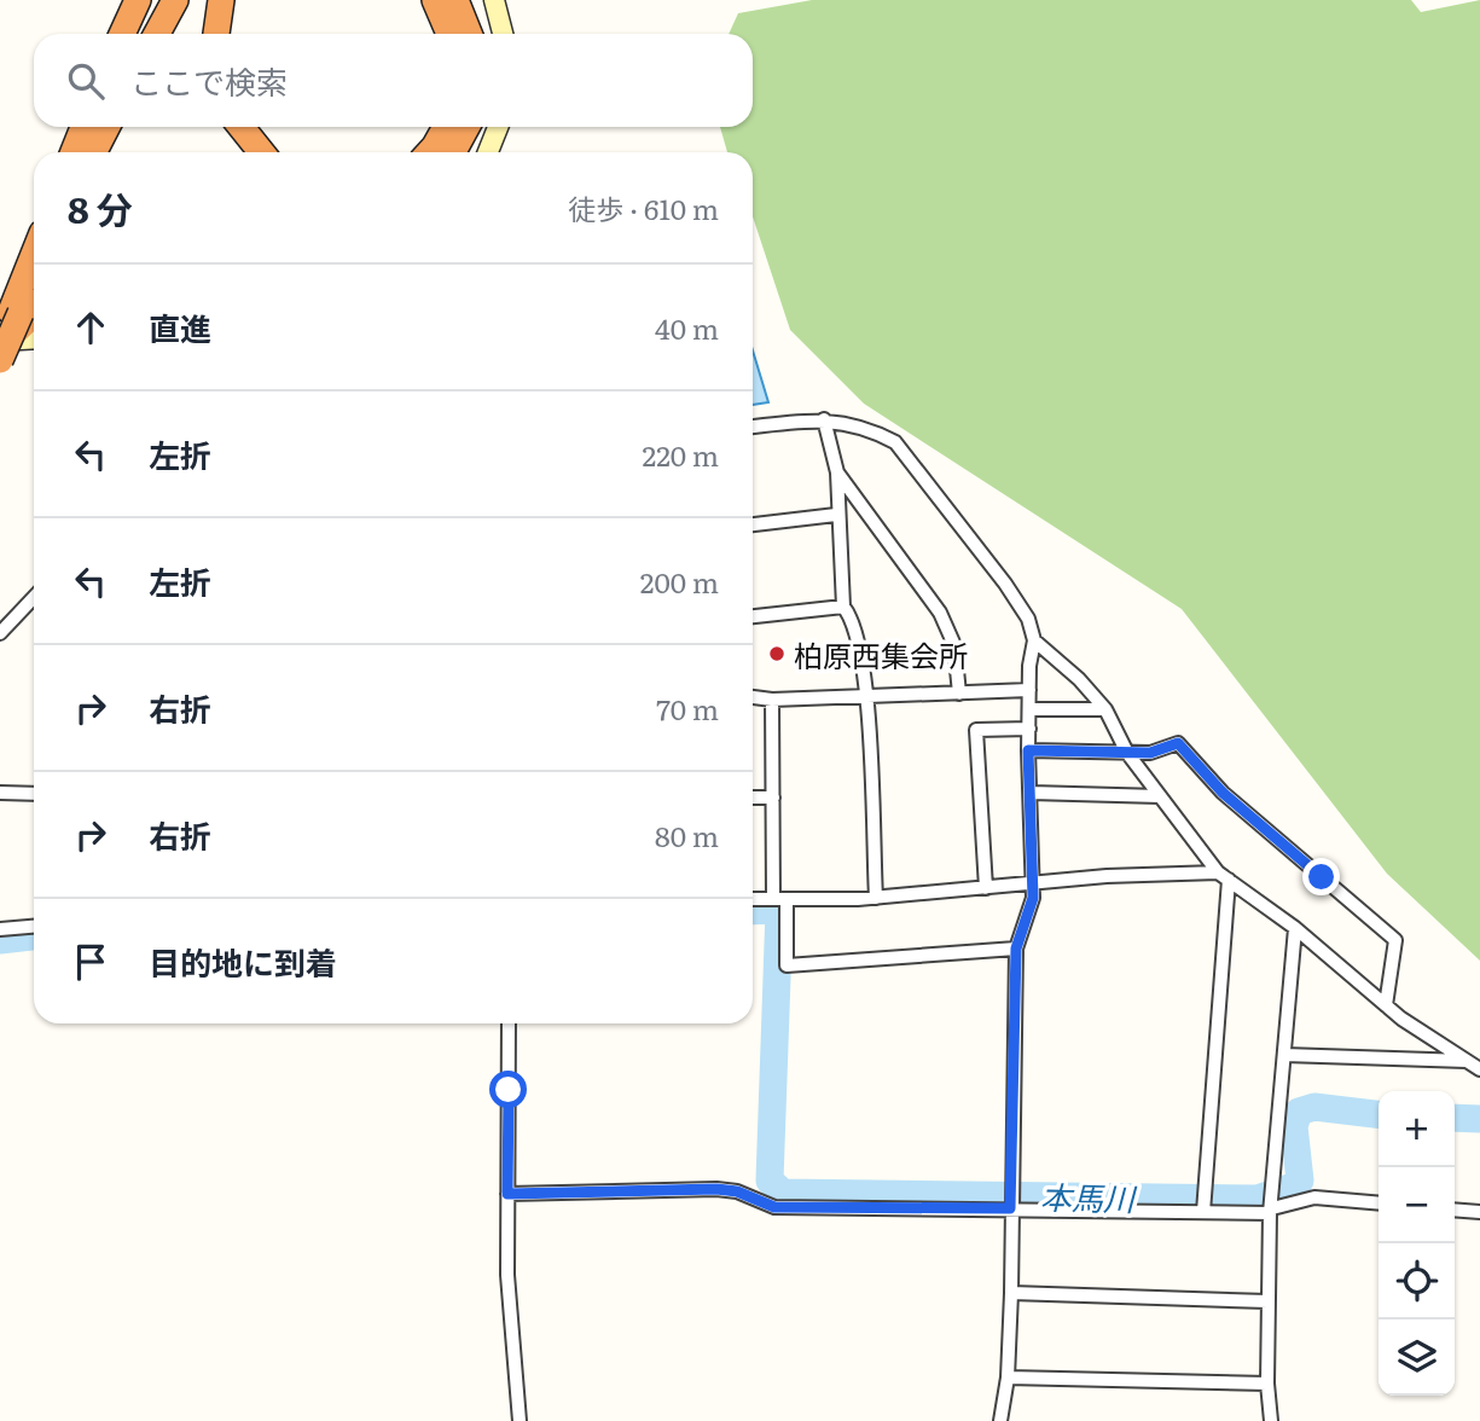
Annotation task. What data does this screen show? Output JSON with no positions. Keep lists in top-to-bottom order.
{
  "water": ["本馬川"],
  "places": ["柏原西集会所"],
  "page": {
    "search": "ここで検索",
    "heading": ["8 分", "徒歩 · 610 m"],
    "list": [
      ["直進", "40 m"],
      ["左折", "220 m"],
      ["左折", "200 m"],
      ["右折", "70 m"],
      ["右折", "80 m"],
      "目的地に到着"
    ],
    "map_buttons": ["+", "−"]
  }
}
